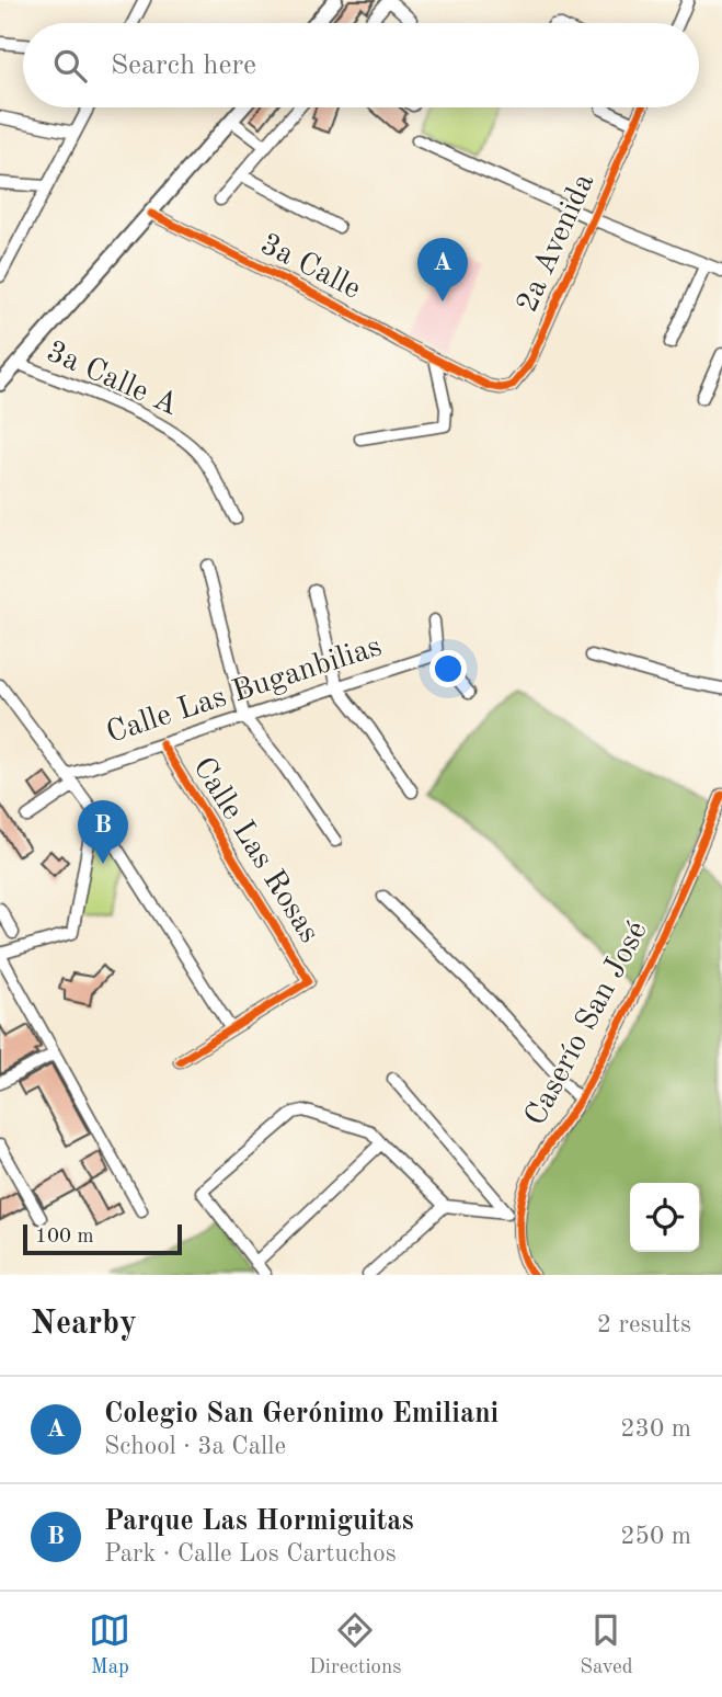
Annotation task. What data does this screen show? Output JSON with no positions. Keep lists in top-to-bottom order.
{
  "streets": {
    "street": [
      "2a Avenida",
      "3a Calle",
      "3a Calle A",
      "Calle Las Buganbilias",
      "Calle Las Rosas",
      "Caserío San José"
    ]
  },
  "crossings": [
    ["2a Avenida", "3a Calle"],
    ["Calle Las Buganbilias", "Calle Las Rosas"]
  ],
  "scale_bar": "100 m",
  "page": {
    "search": "Search here",
    "pins": ["A", "B"],
    "scale": "100 m",
    "heading": ["Nearby", "2 results"],
    "list": [
      {
        "mark": "A",
        "name": "Colegio San Gerónimo Emiliani",
        "note": "School · 3a Calle",
        "value": "230 m"
      },
      {
        "mark": "B",
        "name": "Parque Las Hormiguitas",
        "note": "Park · Calle Los Cartuchos",
        "value": "250 m"
      }
    ],
    "nav": ["Map", "Directions", "Saved"]
  }
}
